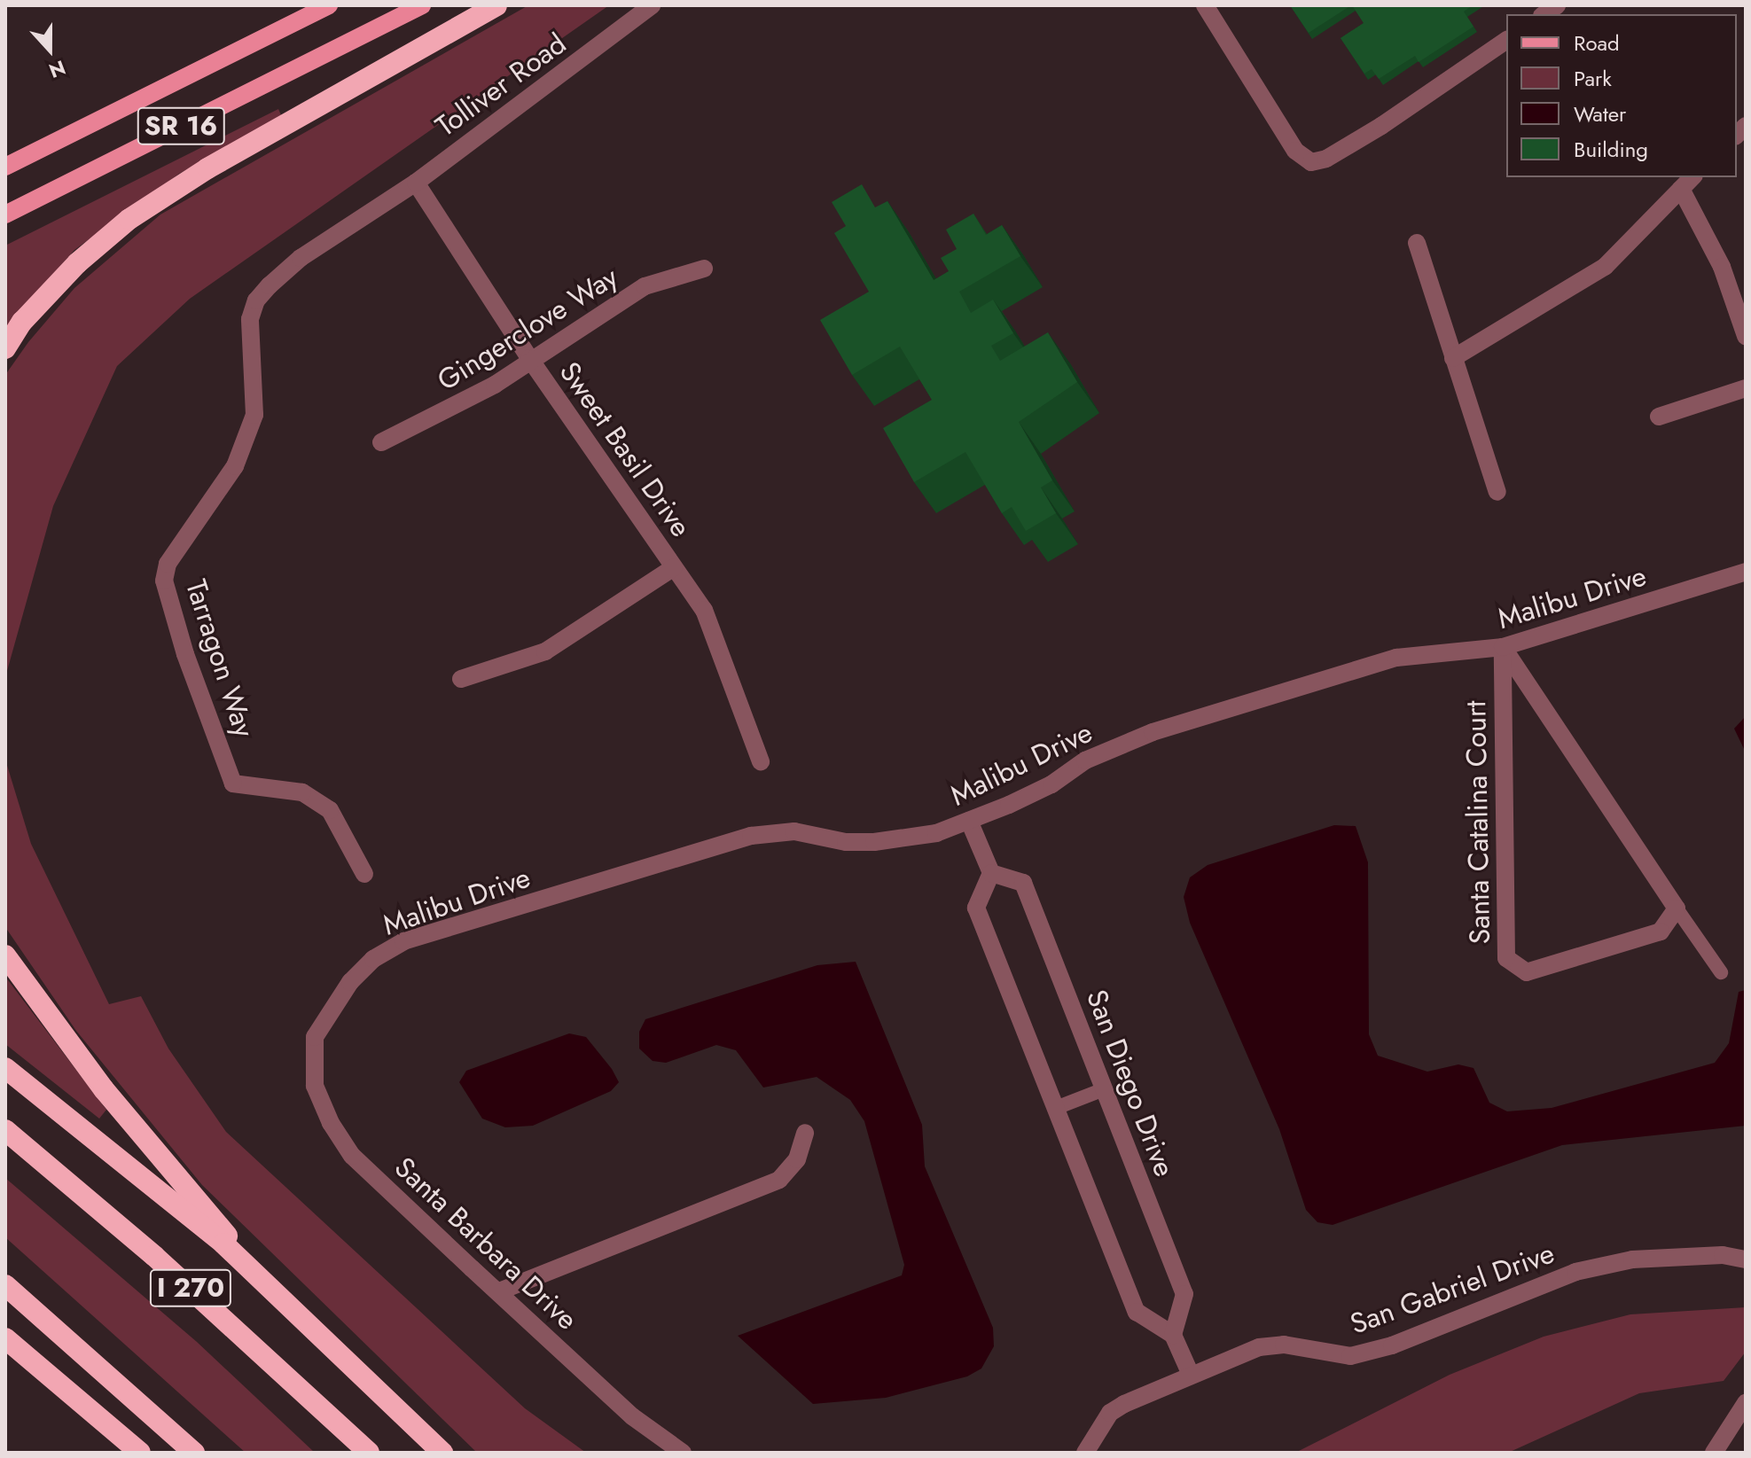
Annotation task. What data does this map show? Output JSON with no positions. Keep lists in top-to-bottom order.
{
  "streets": {
    "highway": ["I 270"],
    "main road": ["SR 16"],
    "street": [
      "Tolliver Road",
      "Gingerclove Way",
      "Sweet Basil Drive",
      "Malibu Drive",
      "Tarragon Way",
      "Santa Catalina Court",
      "San Diego Drive",
      "Santa Barbara Drive",
      "San Gabriel Drive"
    ]
  },
  "crossings": [
    ["Tolliver Road", "Sweet Basil Drive"],
    ["Tolliver Road", "Tarragon Way"],
    ["Gingerclove Way", "Sweet Basil Drive"],
    ["Sweet Basil Drive", "Tarragon Way"],
    ["Malibu Drive", "Santa Catalina Court"],
    ["Malibu Drive", "Santa Barbara Drive"]
  ],
  "legend": [
    "Road",
    "Park",
    "Water",
    "Building"
  ],
  "north": "bottom"
}
